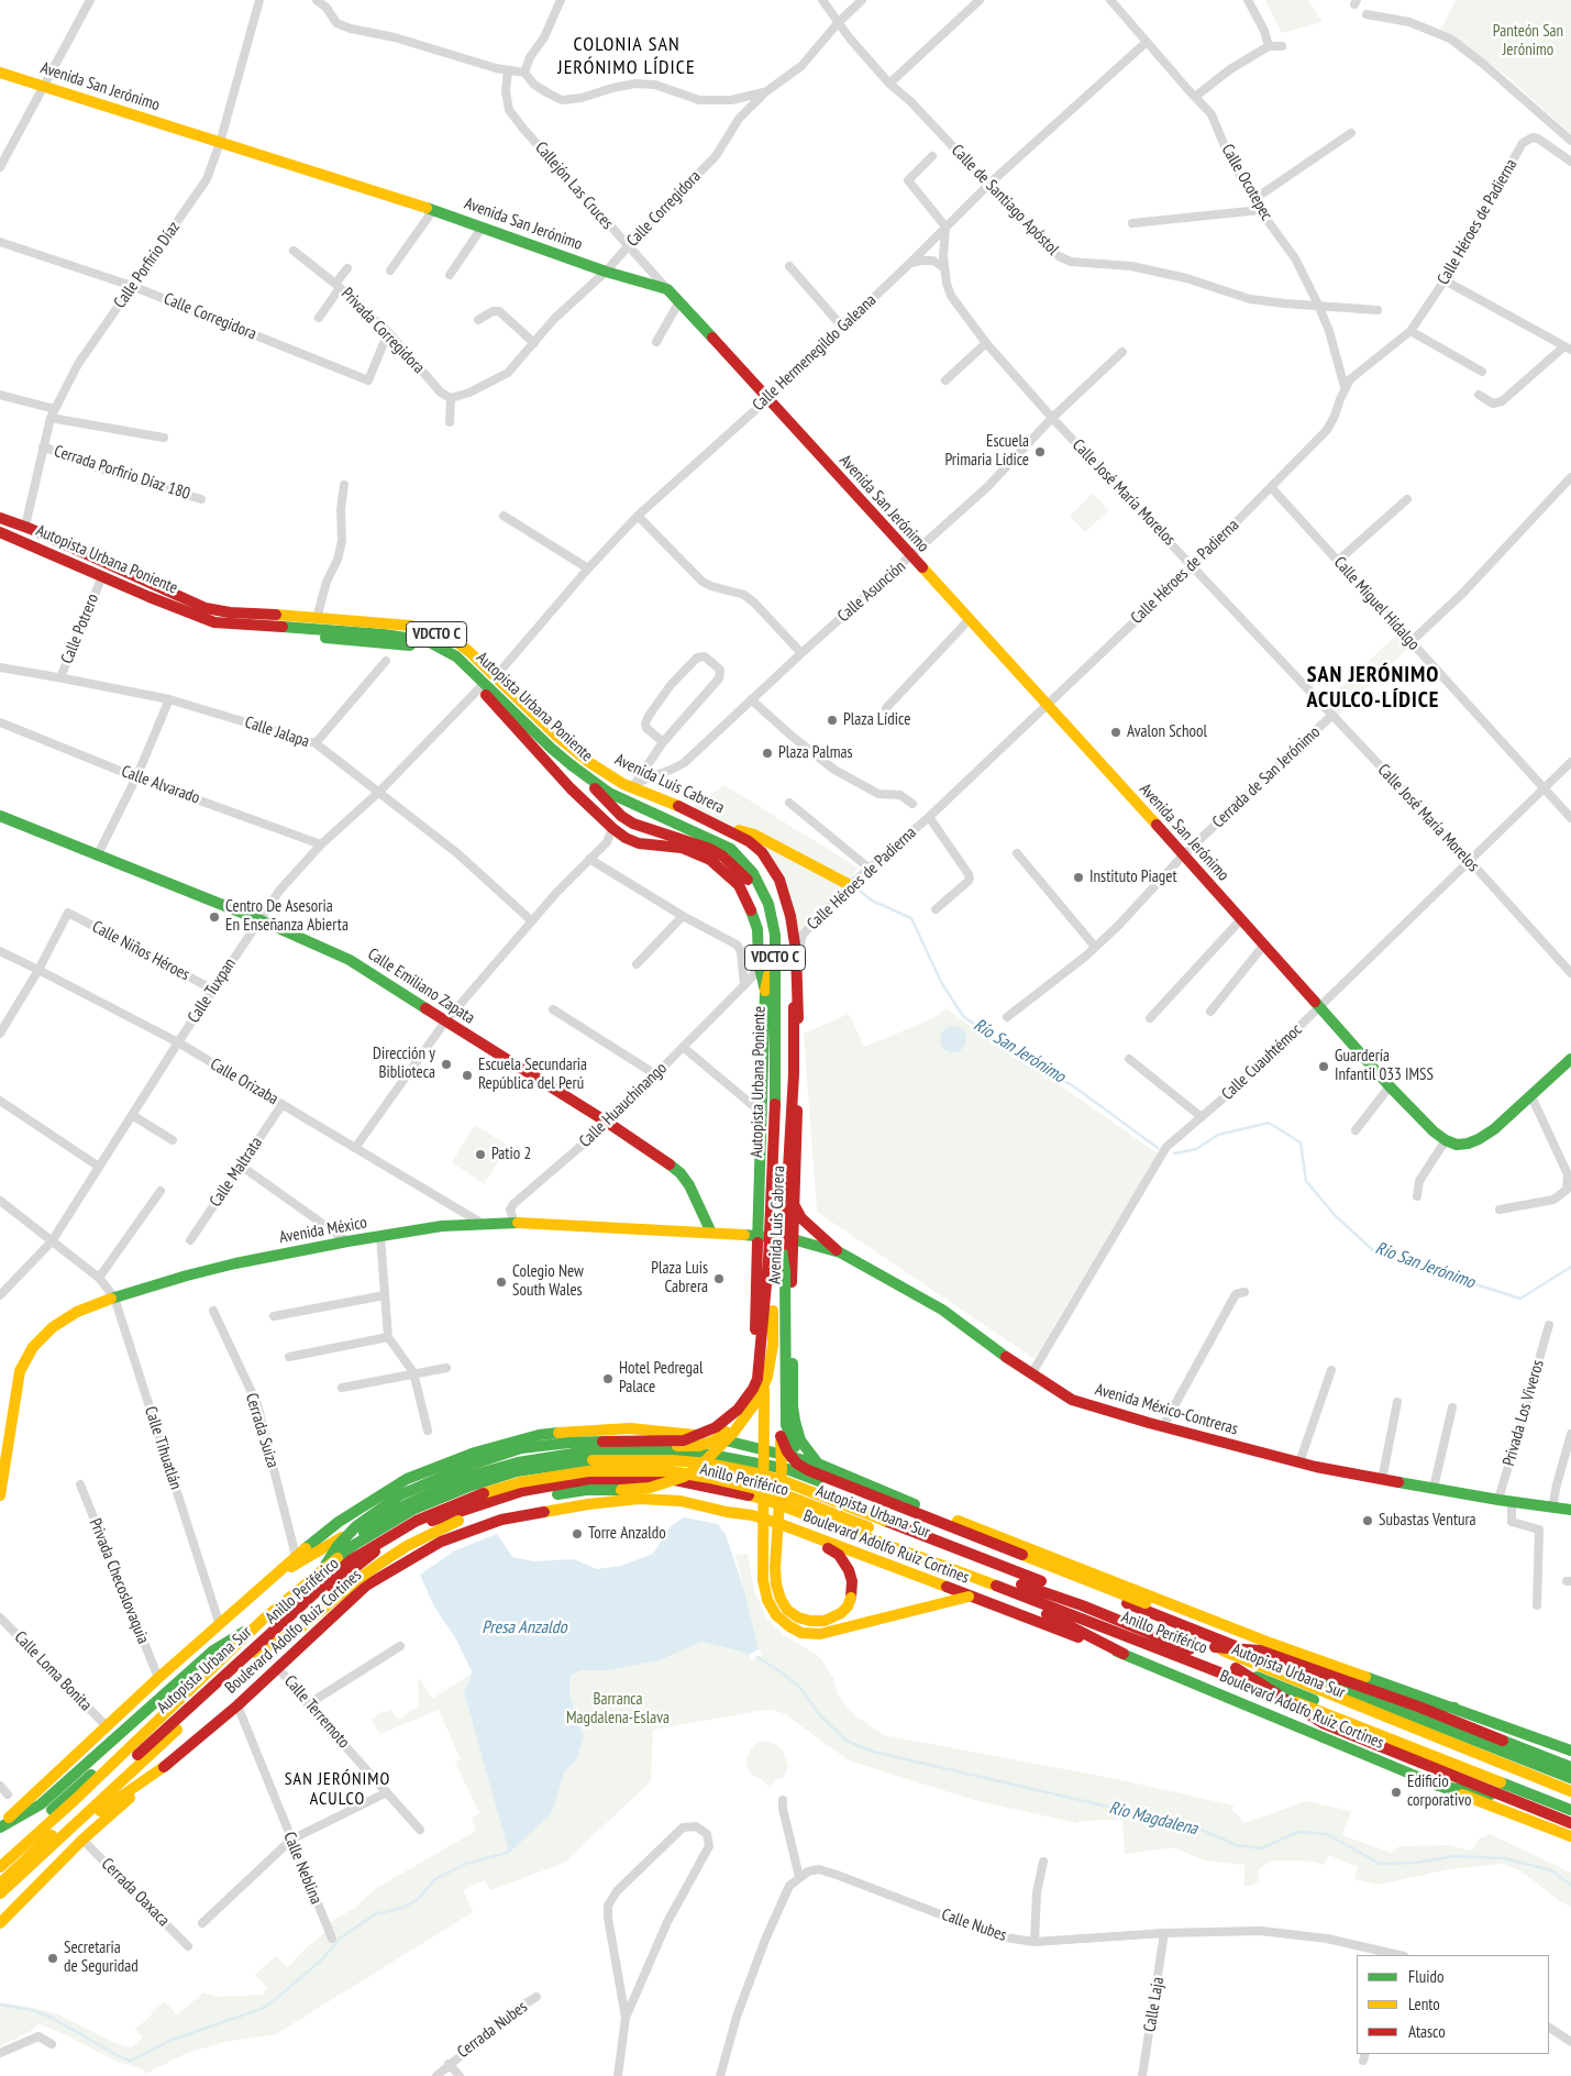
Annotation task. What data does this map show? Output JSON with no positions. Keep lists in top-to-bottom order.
{
  "streets": {
    "main road": [
      "Avenida San Jerónimo",
      "Autopista Urbana Poniente",
      "VDCTO C",
      "Avenida Luis Cabrera",
      "Calle Emiliano Zapata",
      "Avenida México",
      "Avenida México-Contreras",
      "Anillo Periférico",
      "Autopista Urbana Sur",
      "Boulevard Adolfo Ruiz Cortines"
    ],
    "street": [
      "Calle Ocotepec",
      "Callejón Las Cruces",
      "Calle de Santiago Apóstol",
      "Calle Corregidora",
      "Calle Héroes de Padierna",
      "Calle Porfirio Díaz",
      "Privada Corregidora",
      "Calle Hermenegildo Galeana",
      "Cerrada Porfirio Díaz 180",
      "Calle José María Morelos",
      "Calle Asunción",
      "Calle Miguel Hidalgo",
      "Calle Potrero",
      "Calle Jalapa",
      "Cerrada de San Jerónimo",
      "Calle Alvarado",
      "Calle Niños Héroes",
      "Calle Tuxpan",
      "Calle Cuauhtémoc",
      "Calle Orizaba",
      "Calle Huauchinango",
      "Calle Maltrata",
      "Privada Los Viveros",
      "Cerrada Suiza",
      "Calle Tihuatlán",
      "Privada Checoslovaquia",
      "Calle Loma Bonita",
      "Calle Terremoto",
      "Calle Neblina",
      "Cerrada Oaxaca",
      "Calle Nubes",
      "Calle Laja",
      "Cerrada Nubes"
    ]
  },
  "crossings": [
    ["Avenida San Jerónimo", "Callejón Las Cruces"],
    ["Avenida San Jerónimo", "Calle Corregidora"],
    ["Avenida San Jerónimo", "Calle Héroes de Padierna"],
    ["Avenida San Jerónimo", "Calle Porfirio Díaz"],
    ["Avenida San Jerónimo", "Calle Hermenegildo Galeana"],
    ["Avenida San Jerónimo", "Calle Asunción"],
    ["Avenida San Jerónimo", "Cerrada de San Jerónimo"],
    ["Avenida San Jerónimo", "Calle Cuauhtémoc"],
    ["Calle Ocotepec", "Calle de Santiago Apóstol"],
    ["Calle Ocotepec", "Calle Héroes de Padierna"],
    ["Calle Ocotepec", "Calle Hermenegildo Galeana"],
    ["Callejón Las Cruces", "Calle Corregidora"],
    ["Calle de Santiago Apóstol", "Calle Corregidora"],
    ["Calle de Santiago Apóstol", "Calle Hermenegildo Galeana"],
    ["Calle Corregidora", "Calle Porfirio Díaz"],
    ["Calle Corregidora", "Privada Corregidora"],
    ["Calle Héroes de Padierna", "Calle José María Morelos"],
    ["Calle Héroes de Padierna", "Calle Miguel Hidalgo"],
    ["Calle Héroes de Padierna", "Avenida Luis Cabrera"],
    ["Calle Porfirio Díaz", "Cerrada Porfirio Díaz 180"],
    ["Calle Porfirio Díaz", "Avenida Luis Cabrera"],
    ["Calle Hermenegildo Galeana", "Calle José María Morelos"],
    ["Calle Hermenegildo Galeana", "Avenida Luis Cabrera"],
    ["Calle José María Morelos", "Calle Asunción"],
    ["Calle José María Morelos", "Cerrada de San Jerónimo"],
    ["Calle José María Morelos", "Calle Cuauhtémoc"],
    ["Autopista Urbana Poniente", "Avenida Luis Cabrera"],
    ["Autopista Urbana Poniente", "Autopista Urbana Sur"],
    ["Calle Asunción", "Avenida Luis Cabrera"],
    ["Calle Miguel Hidalgo", "Calle Cuauhtémoc"],
    ["Calle Potrero", "Calle Jalapa"],
    ["Calle Potrero", "Avenida Luis Cabrera"],
    ["Calle Jalapa", "Calle Tuxpan"],
    ["Avenida Luis Cabrera", "Calle Tuxpan"],
    ["Avenida Luis Cabrera", "Calle Huauchinango"],
    ["Avenida Luis Cabrera", "Avenida México"],
    ["Avenida Luis Cabrera", "Avenida México-Contreras"],
    ["Avenida Luis Cabrera", "Boulevard Adolfo Ruiz Cortines"],
    ["Calle Alvarado", "Calle Tuxpan"],
    ["Calle Niños Héroes", "Calle Tuxpan"],
    ["Calle Niños Héroes", "Calle Orizaba"],
    ["Calle Emiliano Zapata", "Calle Tuxpan"],
    ["Calle Emiliano Zapata", "Calle Huauchinango"],
    ["Calle Emiliano Zapata", "Avenida México"],
    ["Calle Tuxpan", "Calle Orizaba"],
    ["Calle Tuxpan", "Calle Tihuatlán"],
    ["Calle Cuauhtémoc", "Avenida México-Contreras"],
    ["Calle Orizaba", "Calle Maltrata"],
    ["Calle Orizaba", "Avenida México"],
    ["Calle Huauchinango", "Avenida México"],
    ["Avenida México", "Avenida México-Contreras"],
    ["Avenida México", "Calle Tihuatlán"],
    ["Avenida México-Contreras", "Privada Los Viveros"],
    ["Anillo Periférico", "Autopista Urbana Sur"],
    ["Boulevard Adolfo Ruiz Cortines", "Calle Terremoto"],
    ["Boulevard Adolfo Ruiz Cortines", "Calle Neblina"],
    ["Boulevard Adolfo Ruiz Cortines", "Cerrada Oaxaca"],
    ["Calle Nubes", "Calle Laja"]
  ],
  "districts": ["COLONIA SAN JERÓNIMO LÍDICE", "SAN JERÓNIMO ACULCO-LÍDICE", "SAN JERÓNIMO ACULCO"],
  "water": ["Río San Jerónimo", "Presa Anzaldo", "Río Magdalena"],
  "parks": ["Panteón San Jerónimo", "Barranca Magdalena-Eslava"],
  "places": [
    "Escuela Primaria Lídice",
    "Plaza Lídice",
    "Avalon School",
    "Plaza Palmas",
    "Instituto Piaget",
    "Centro De Asesoria En Enseñanza Abierta",
    "Dirección y Biblioteca",
    "Guardería Infantil 033 IMSS",
    "Escuela Secundaria República del Perú",
    "Patio 2",
    "Plaza Luis Cabrera",
    "Colegio New South Wales",
    "Hotel Pedregal Palace",
    "Subastas Ventura",
    "Torre Anzaldo",
    "Edificio corporativo",
    "Secretaria de Seguridad"
  ],
  "legend": ["Fluido", "Lento", "Atasco"]
}
